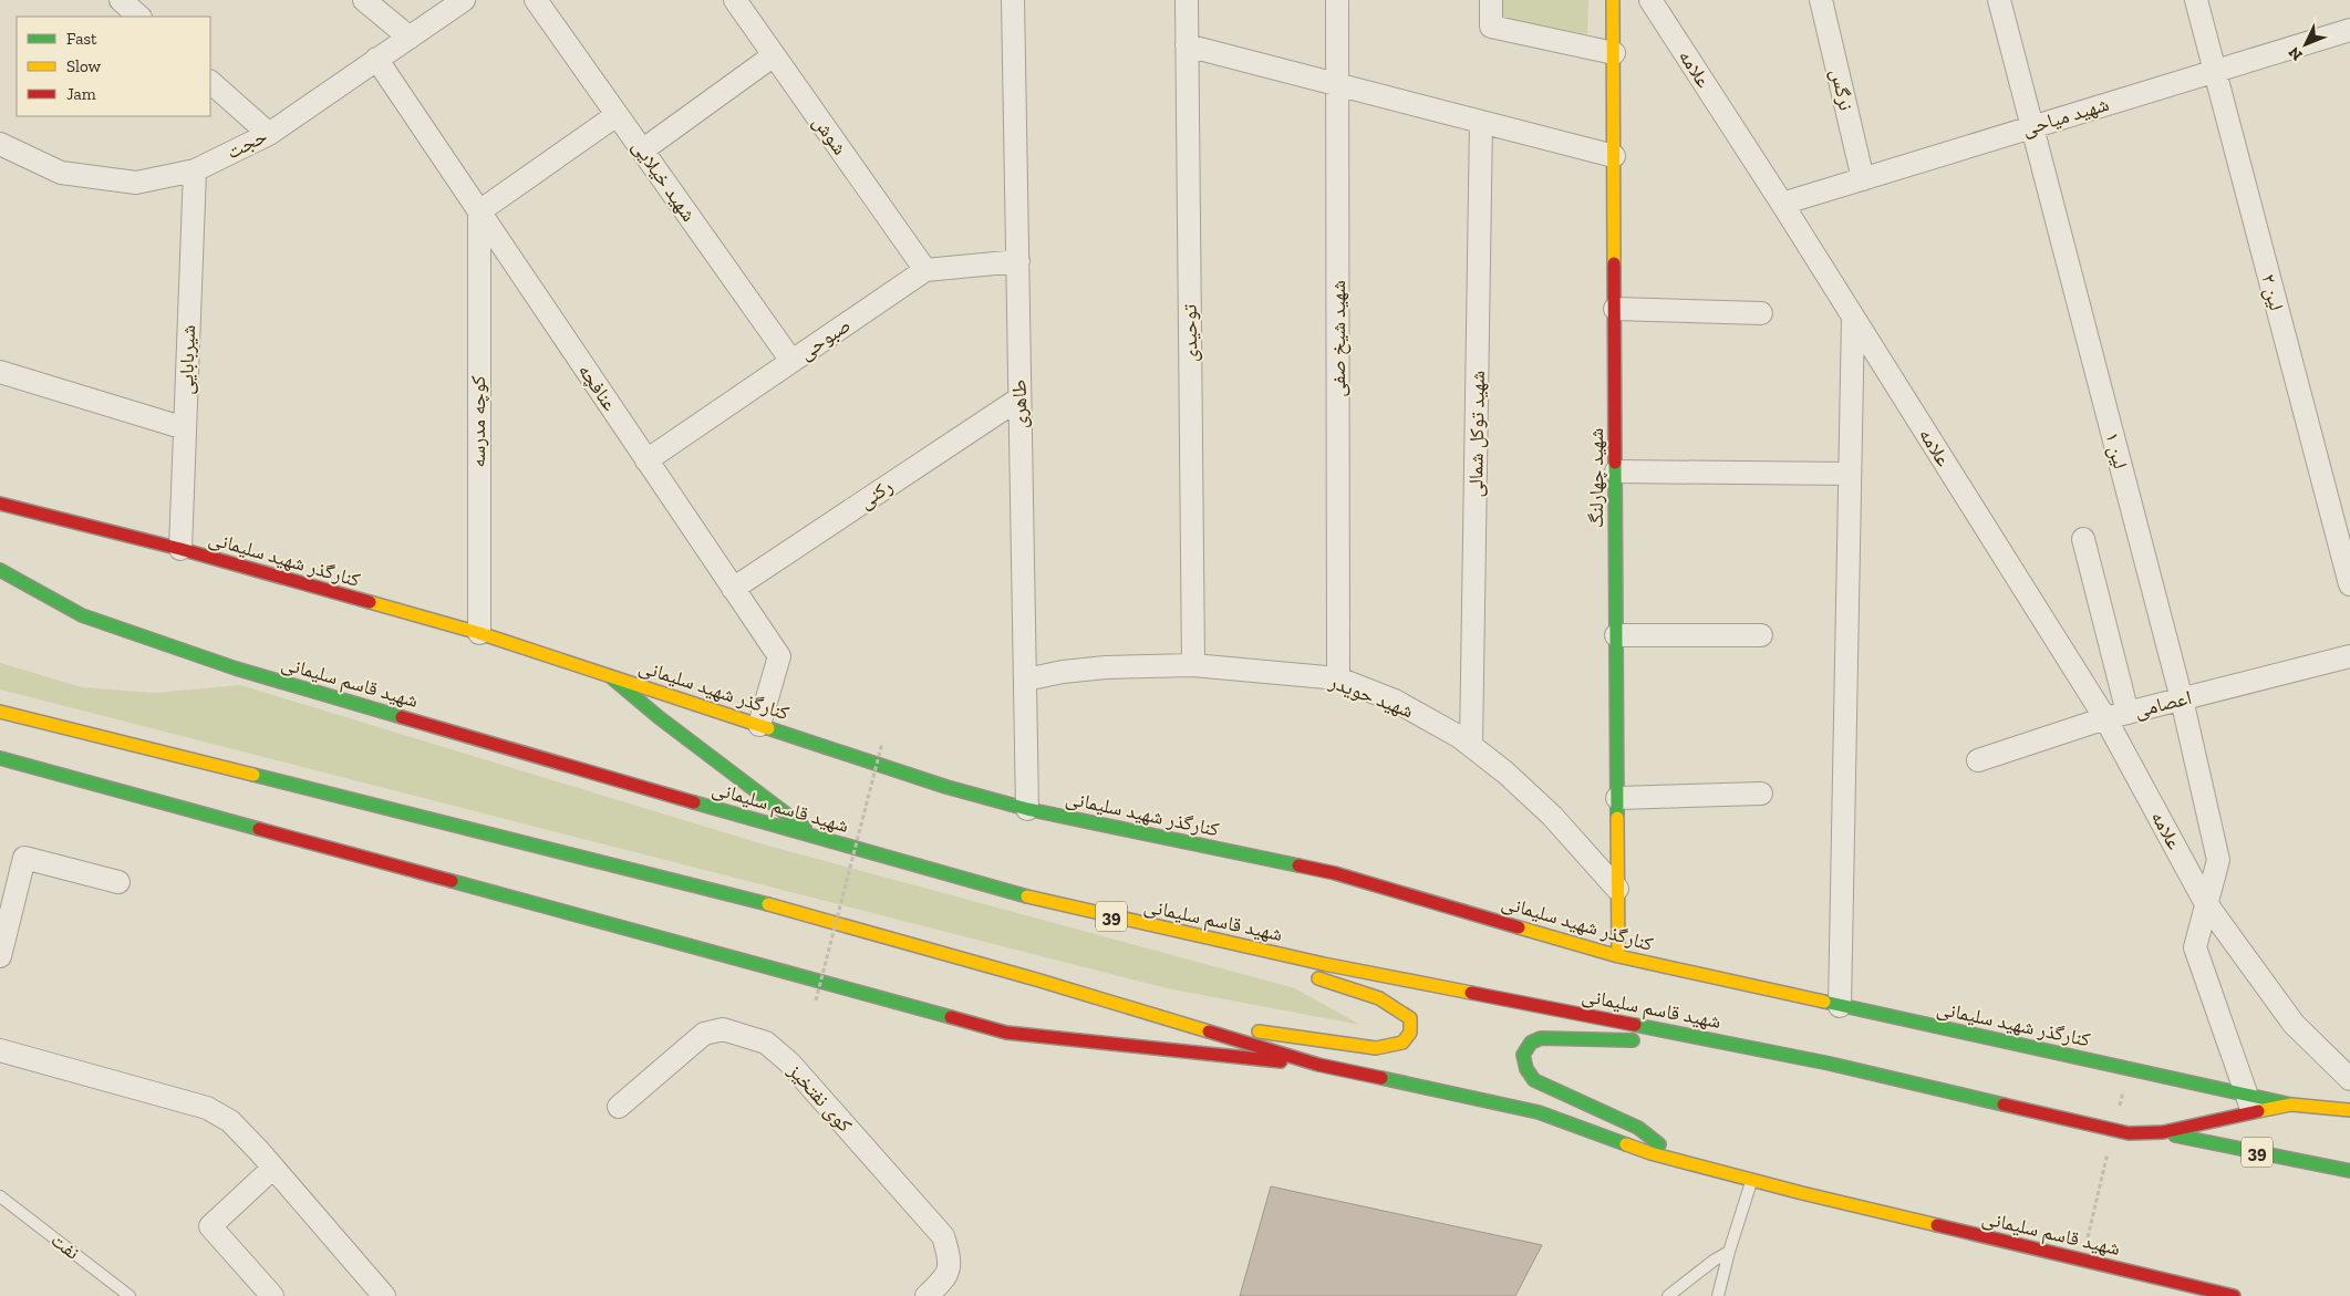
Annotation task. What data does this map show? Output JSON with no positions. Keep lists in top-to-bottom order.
{
  "streets": {
    "main road": [
      "شهید چهارلنگ",
      "کنارگذر شهید سلیمانی",
      "شهید قاسم سلیمانی",
      "39"
    ],
    "street": [
      "علامه",
      "نرگس",
      "شهید میاحی",
      "شوش",
      "حجت",
      "شهید خیلایی",
      "لین ۲",
      "توحیدی",
      "صبوحی",
      "شهید شیخ صفی",
      "شیربابایی",
      "عنافچه",
      "طاهری",
      "کوچه مدرسه",
      "شهید توکل شمالی",
      "لین ۱",
      "رکنی",
      "شهید حویدر",
      "اعصامی",
      "کوی نفتخیز"
    ],
    "lane": ["نفت"]
  },
  "crossings": [
    ["علامه", "شهید میاحی"],
    ["علامه", "لین ۱"],
    ["علامه", "اعصامی"],
    ["نرگس", "شهید میاحی"],
    ["شهید میاحی", "لین ۲"],
    ["شهید میاحی", "لین ۱"],
    ["شوش", "صبوحی"],
    ["حجت", "شیربابایی"],
    ["حجت", "عنافچه"],
    ["شهید خیلایی", "صبوحی"],
    ["توحیدی", "شهید حویدر"],
    ["صبوحی", "عنافچه"],
    ["صبوحی", "طاهری"],
    ["شهید شیخ صفی", "شهید حویدر"],
    ["شیربابایی", "کنارگذر شهید سلیمانی"],
    ["عنافچه", "کوچه مدرسه"],
    ["عنافچه", "رکنی"],
    ["عنافچه", "کنارگذر شهید سلیمانی"],
    ["طاهری", "رکنی"],
    ["طاهری", "کنارگذر شهید سلیمانی"],
    ["طاهری", "شهید حویدر"],
    ["کوچه مدرسه", "کنارگذر شهید سلیمانی"],
    ["شهید توکل شمالی", "شهید حویدر"],
    ["لین ۱", "اعصامی"],
    ["شهید چهارلنگ", "کنارگذر شهید سلیمانی"],
    ["شهید چهارلنگ", "شهید حویدر"],
    ["کنارگذر شهید سلیمانی", "شهید قاسم سلیمانی"],
    ["کنارگذر شهید سلیمانی", "39"],
    ["شهید قاسم سلیمانی", "39"]
  ],
  "legend": ["Fast", "Slow", "Jam"],
  "north": "bottom left"
}
